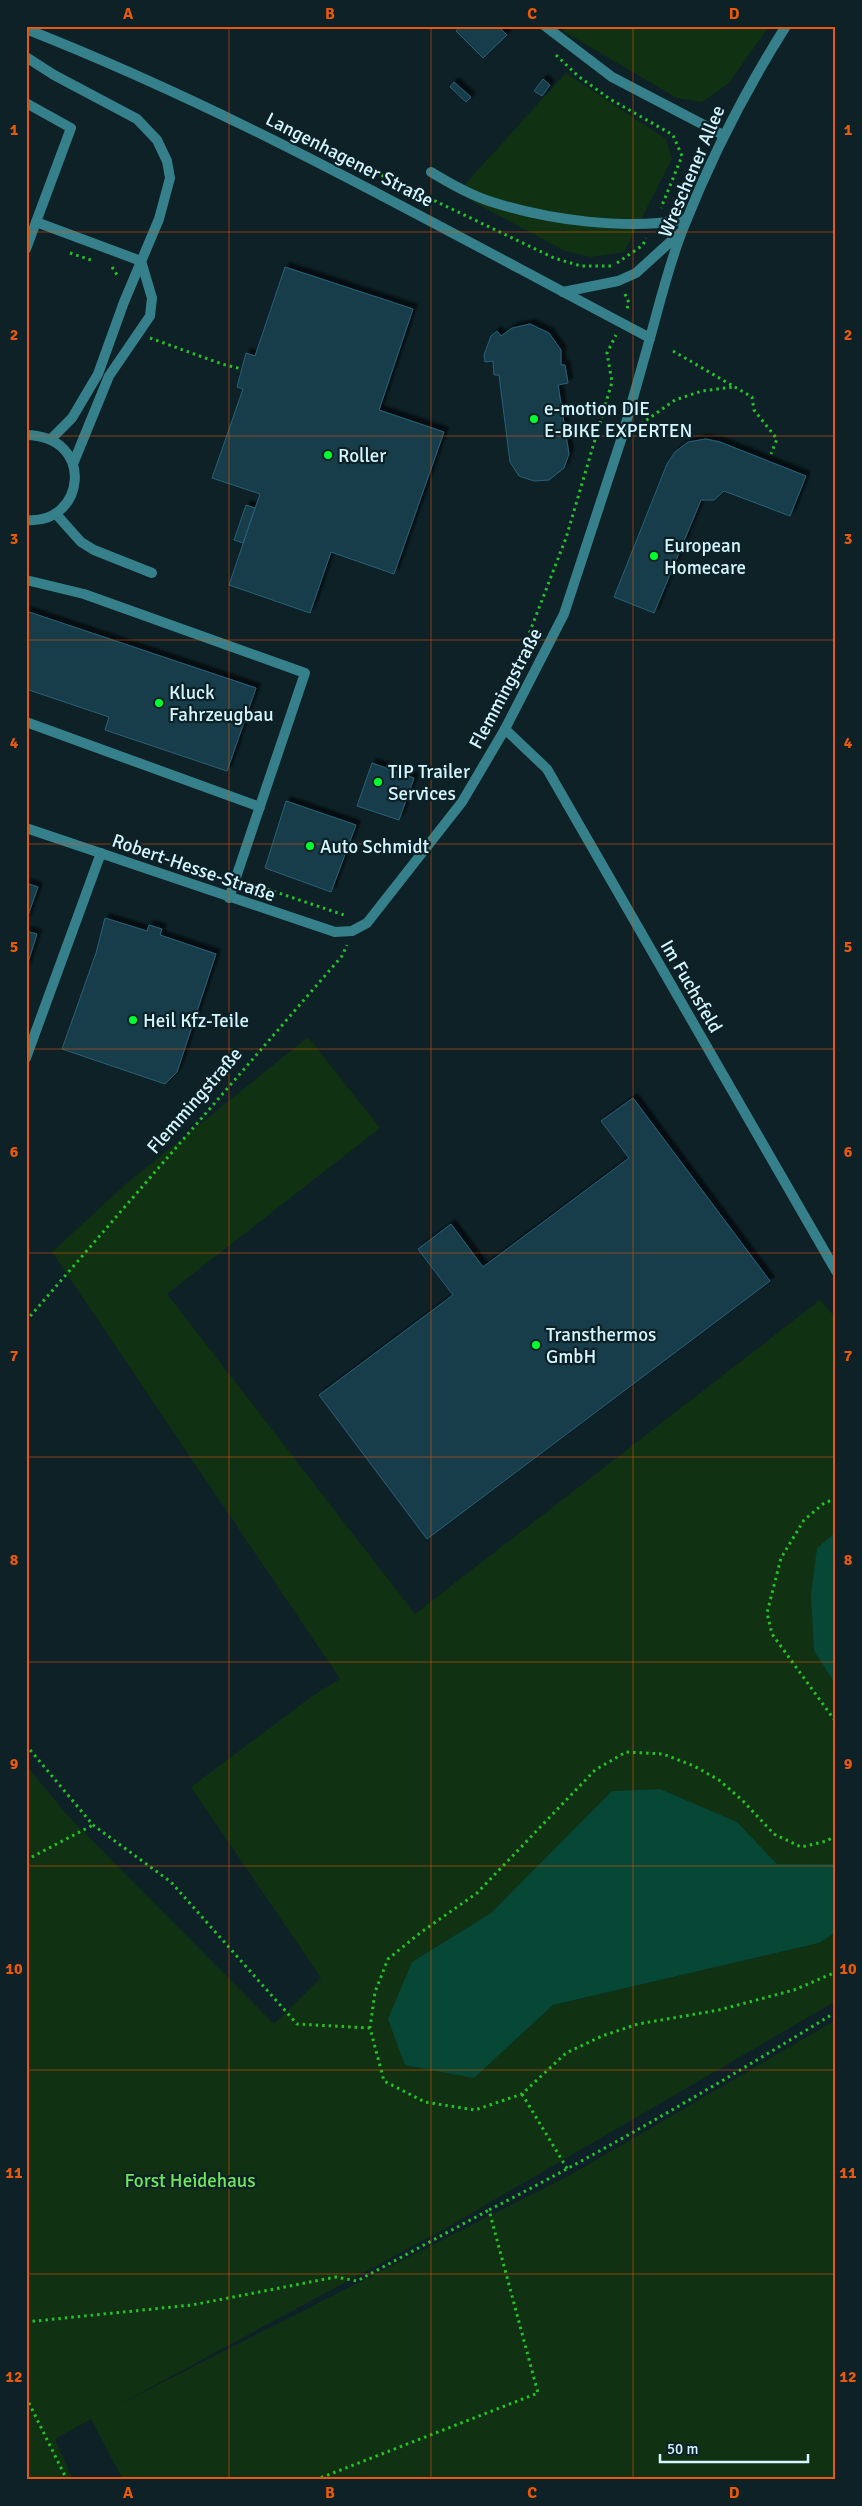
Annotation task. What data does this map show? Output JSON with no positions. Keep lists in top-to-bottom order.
{
  "streets": {
    "street": [
      "Langenhagener Straße",
      "Wreschener Allee",
      "Flemmingstraße",
      "Robert-Hesse-Straße",
      "Im Fuchsfeld"
    ]
  },
  "crossings": [
    ["Langenhagener Straße", "Wreschener Allee"],
    ["Langenhagener Straße", "Flemmingstraße"],
    ["Wreschener Allee", "Flemmingstraße"],
    ["Flemmingstraße", "Robert-Hesse-Straße"],
    ["Flemmingstraße", "Im Fuchsfeld"]
  ],
  "parks": ["Forst Heidehaus"],
  "places": [
    "e-motion DIE E-BIKE EXPERTEN",
    "Roller",
    "European Homecare",
    "Kluck Fahrzeugbau",
    "TIP Trailer Services",
    "Auto Schmidt",
    "Heil Kfz-Teile",
    "Transthermos GmbH"
  ],
  "scale_bar": "50 m",
  "grid": {
    "columns": [
      "A",
      "B",
      "C",
      "D"
    ],
    "rows": [
      "1",
      "2",
      "3",
      "4",
      "5",
      "6",
      "7",
      "8",
      "9",
      "10",
      "11",
      "12"
    ]
  }
}
